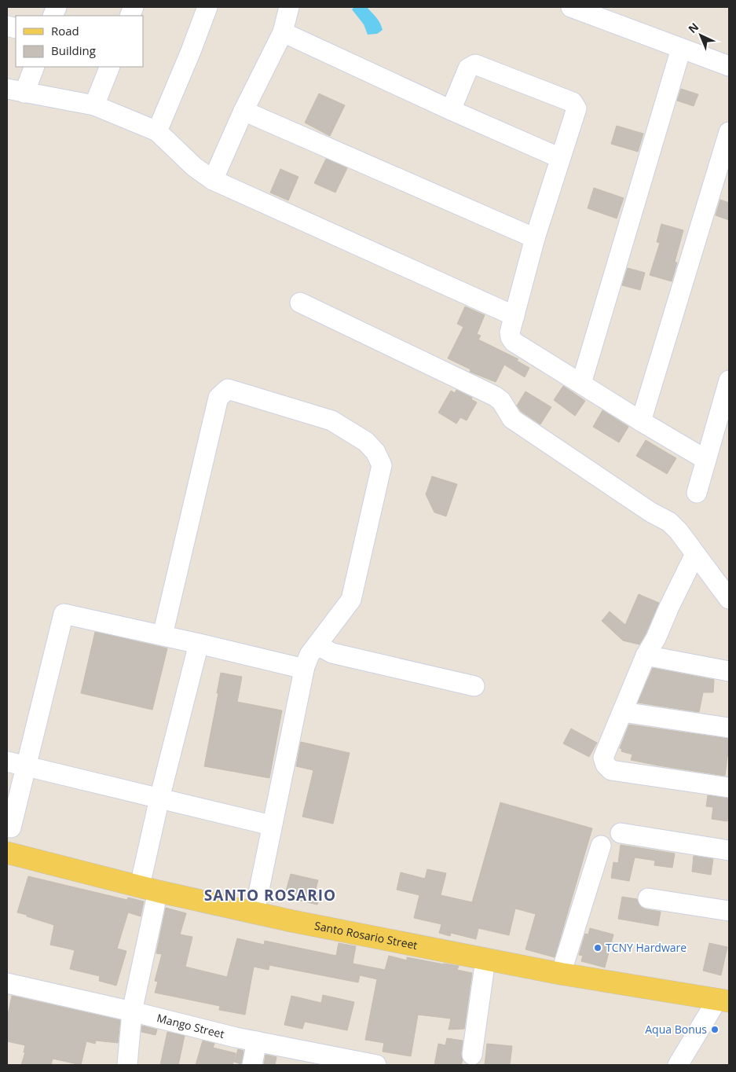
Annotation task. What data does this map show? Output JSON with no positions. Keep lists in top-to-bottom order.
{
  "streets": {
    "main road": ["Santo Rosario Street"],
    "street": ["Mango Street"]
  },
  "districts": ["SANTO ROSARIO"],
  "places": ["TCNY Hardware", "Aqua Bonus"],
  "legend": ["Road", "Building"],
  "north": "top left"
}
